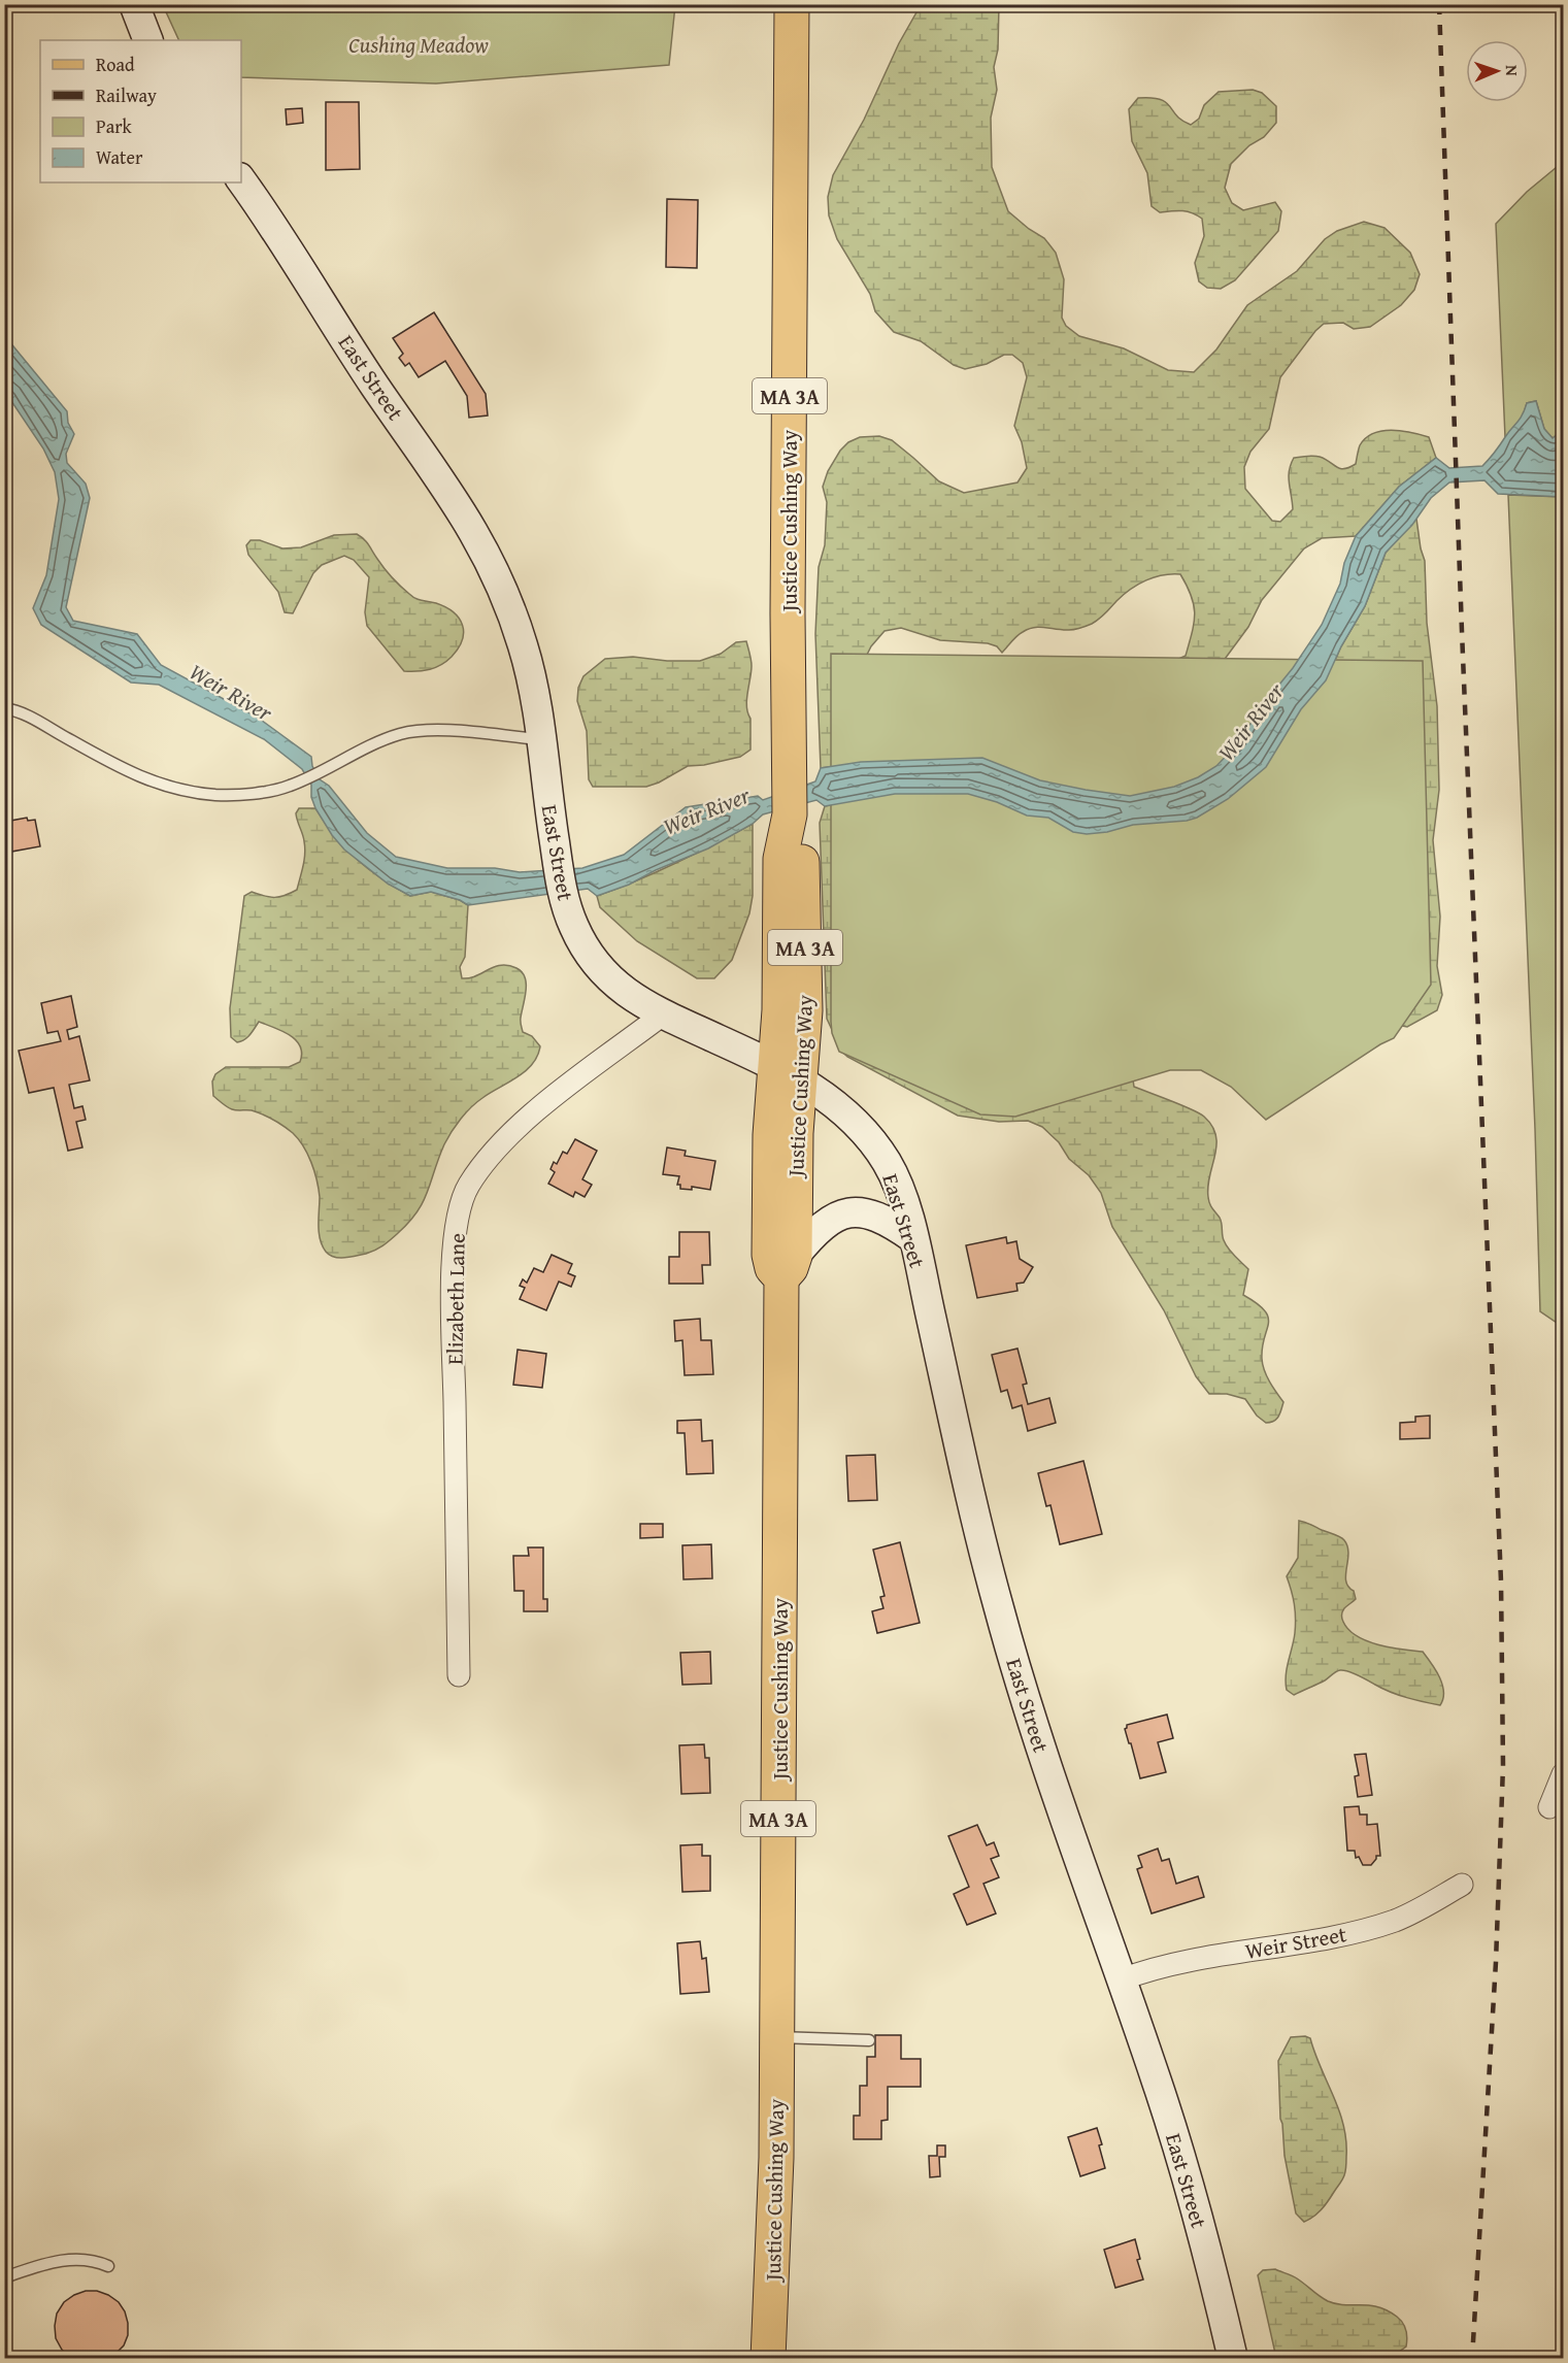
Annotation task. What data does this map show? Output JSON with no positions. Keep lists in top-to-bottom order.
{
  "streets": {
    "main road": ["East Street", "MA 3A", "Justice Cushing Way"],
    "street": ["Elizabeth Lane", "Weir Street"]
  },
  "crossings": [
    ["East Street", "Justice Cushing Way"],
    ["East Street", "Elizabeth Lane"],
    ["East Street", "Weir Street"]
  ],
  "water": ["Weir River"],
  "parks": ["Cushing Meadow"],
  "legend": [
    "Road",
    "Railway",
    "Park",
    "Water"
  ],
  "north": "right"
}
